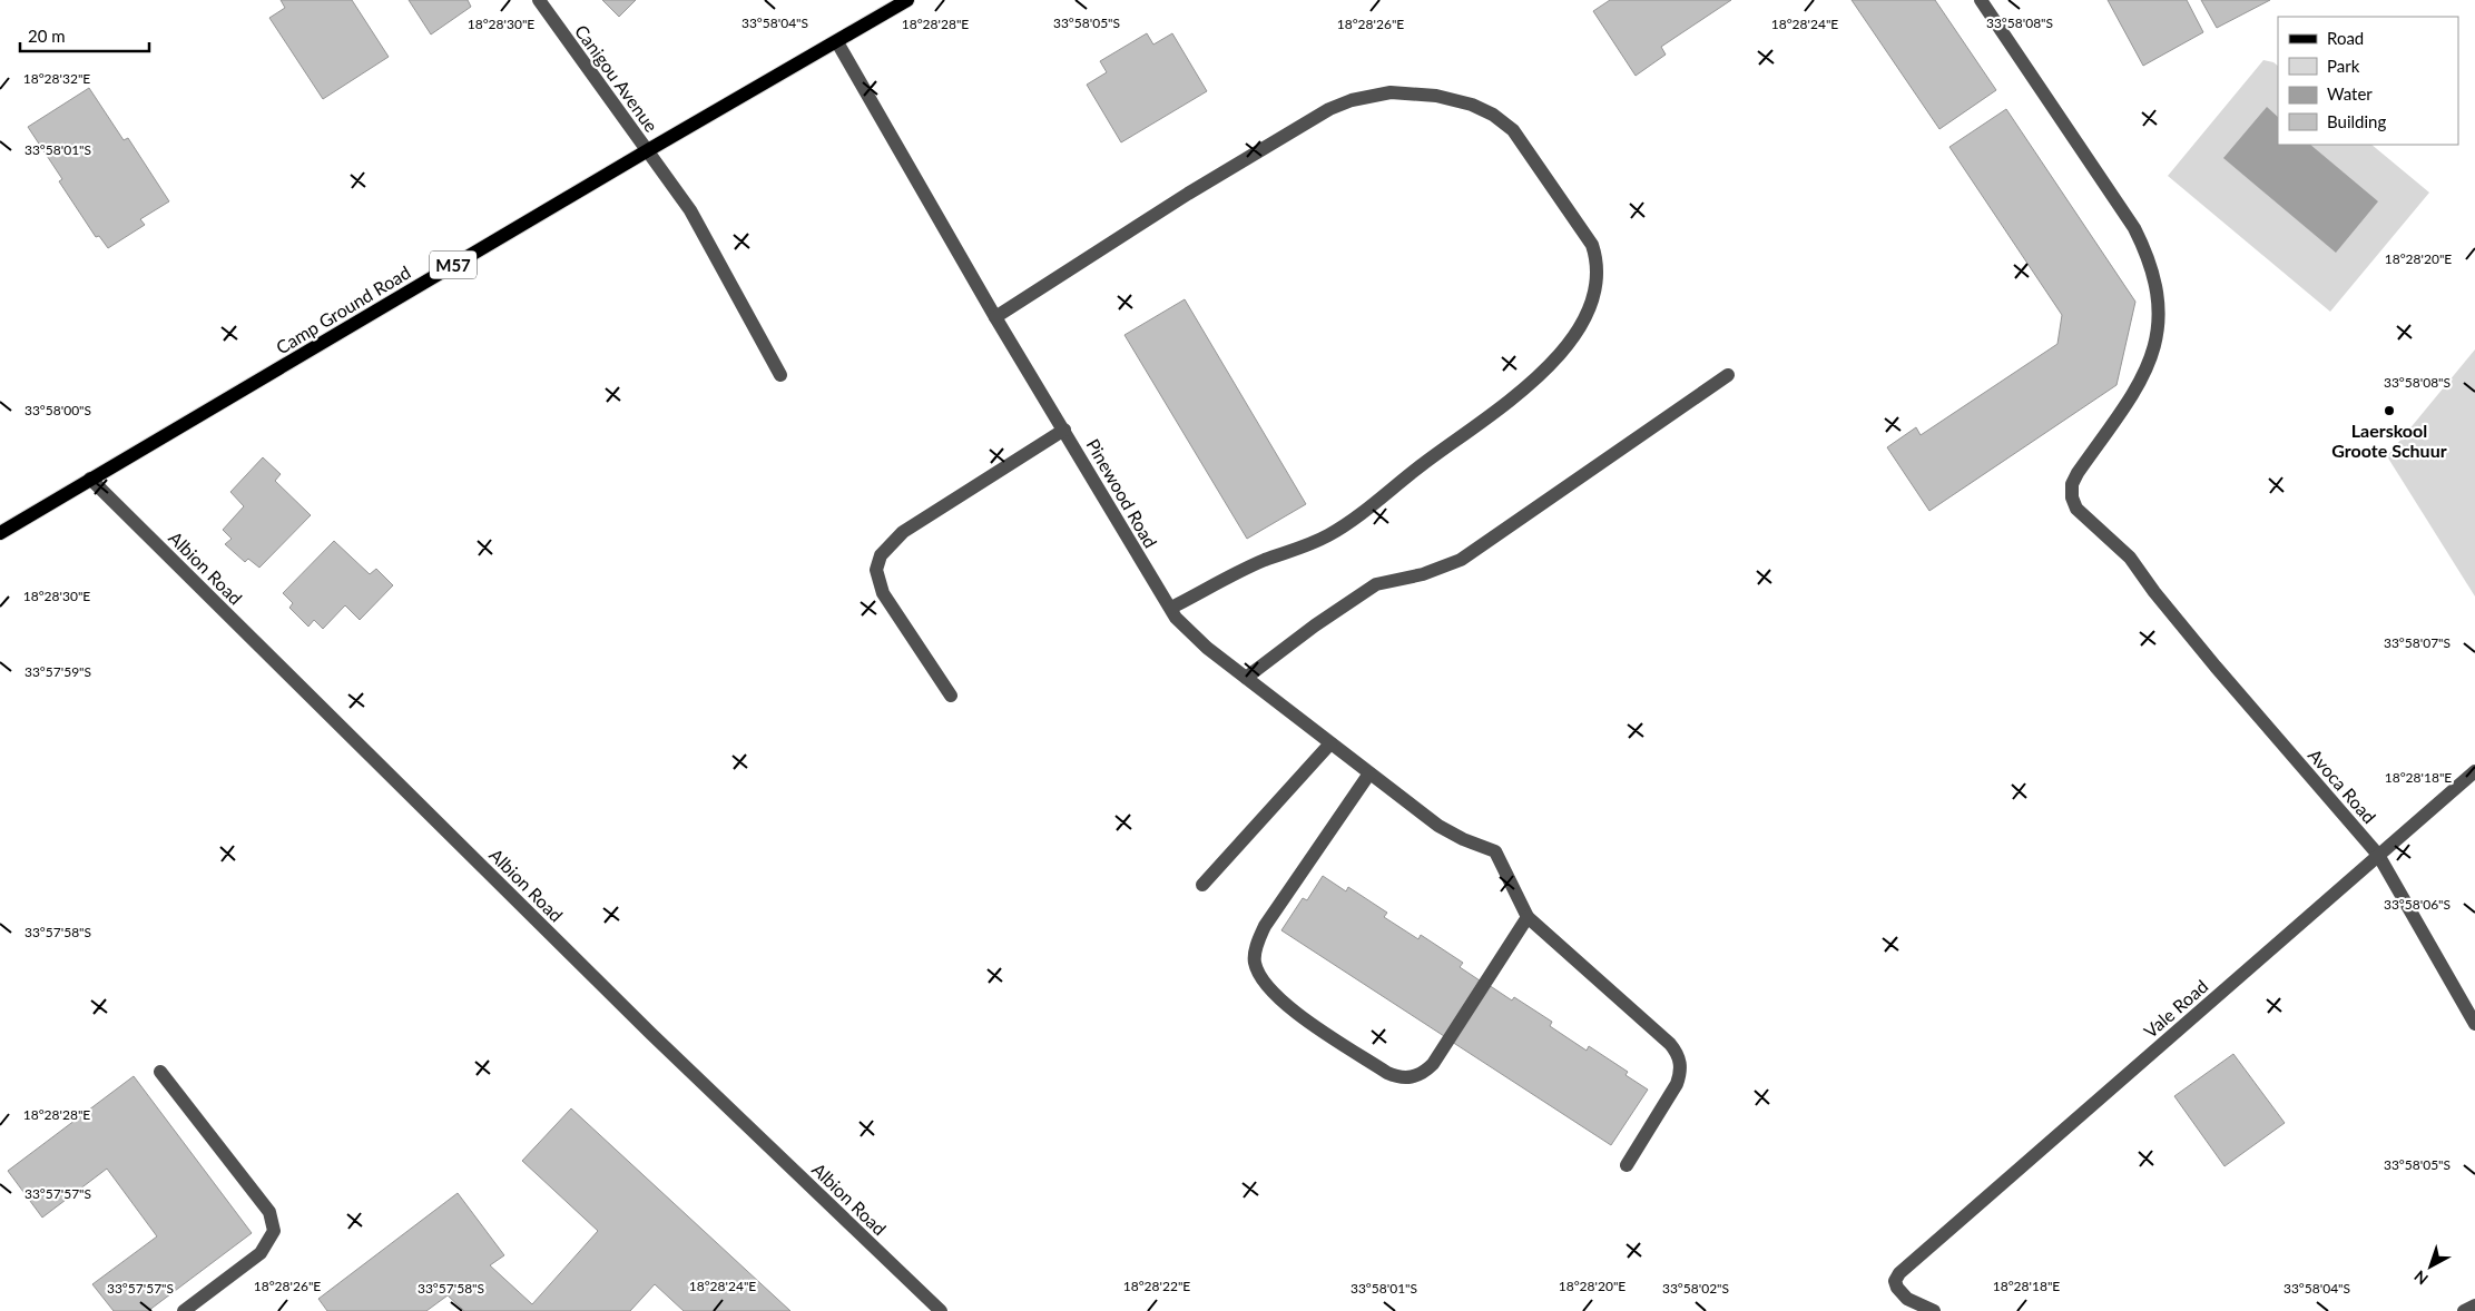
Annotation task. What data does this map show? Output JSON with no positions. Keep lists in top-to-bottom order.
{
  "streets": {
    "main road": ["M57", "Camp Ground Road"],
    "street": [
      "Canigou Avenue",
      "Pinewood Road",
      "Albion Road",
      "Avoca Road",
      "Vale Road"
    ]
  },
  "crossings": [
    ["Canigou Avenue", "Camp Ground Road"],
    ["Camp Ground Road", "Pinewood Road"],
    ["Camp Ground Road", "Albion Road"],
    ["Avoca Road", "Vale Road"]
  ],
  "places": ["Laerskool Groote Schuur"],
  "legend": [
    "Road",
    "Park",
    "Water",
    "Building"
  ],
  "scale_bar": "20 m",
  "north": "bottom left",
  "coordinates": [
    "33°58'04\"S",
    "33°58'05\"S",
    "33°58'08\"S",
    "18°28'30\"E",
    "18°28'28\"E",
    "18°28'26\"E",
    "18°28'24\"E",
    "18°28'32\"E",
    "33°58'01\"S",
    "18°28'20\"E",
    "33°58'00\"S",
    "33°58'07\"S",
    "33°57'59\"S",
    "18°28'18\"E",
    "33°58'06\"S",
    "33°57'58\"S",
    "33°57'57\"S",
    "18°28'22\"E",
    "33°58'02\"S"
  ]
}
